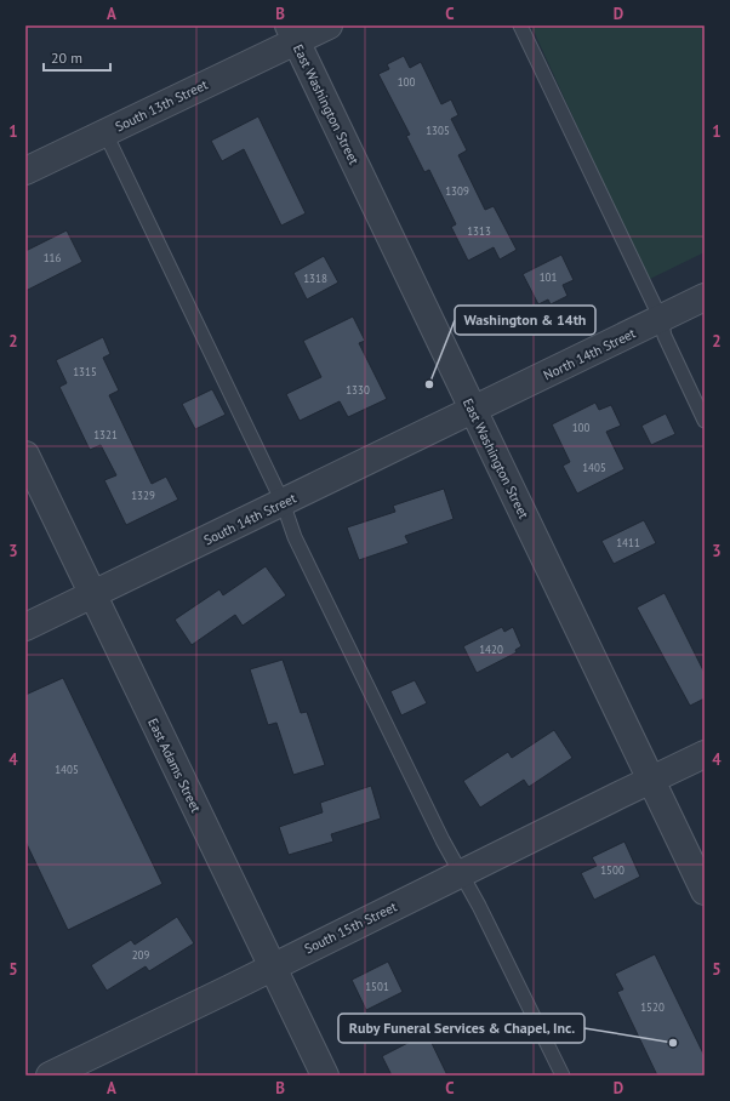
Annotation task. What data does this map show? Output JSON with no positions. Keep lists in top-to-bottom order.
{
  "streets": {
    "street": [
      "East Washington Street",
      "South 13th Street",
      "North 14th Street",
      "South 14th Street",
      "East Adams Street",
      "South 15th Street"
    ]
  },
  "crossings": [
    ["East Washington Street", "South 13th Street"],
    ["East Washington Street", "North 14th Street"],
    ["East Washington Street", "South 14th Street"],
    ["East Washington Street", "South 15th Street"],
    ["North 14th Street", "South 14th Street"],
    ["South 14th Street", "East Adams Street"],
    ["East Adams Street", "South 15th Street"]
  ],
  "places": ["Washington & 14th", "Ruby Funeral Services & Chapel, Inc."],
  "house_numbers": [
    "100",
    "1305",
    "1309",
    "1313",
    "116",
    "101",
    "1318",
    "1315",
    "1330",
    "100",
    "1321",
    "1405",
    "1329",
    "1411",
    "1420",
    "1405",
    "1500",
    "209",
    "1501",
    "1520"
  ],
  "scale_bar": "20 m",
  "grid": {
    "columns": [
      "A",
      "B",
      "C",
      "D"
    ],
    "rows": [
      "1",
      "2",
      "3",
      "4",
      "5"
    ]
  }
}
